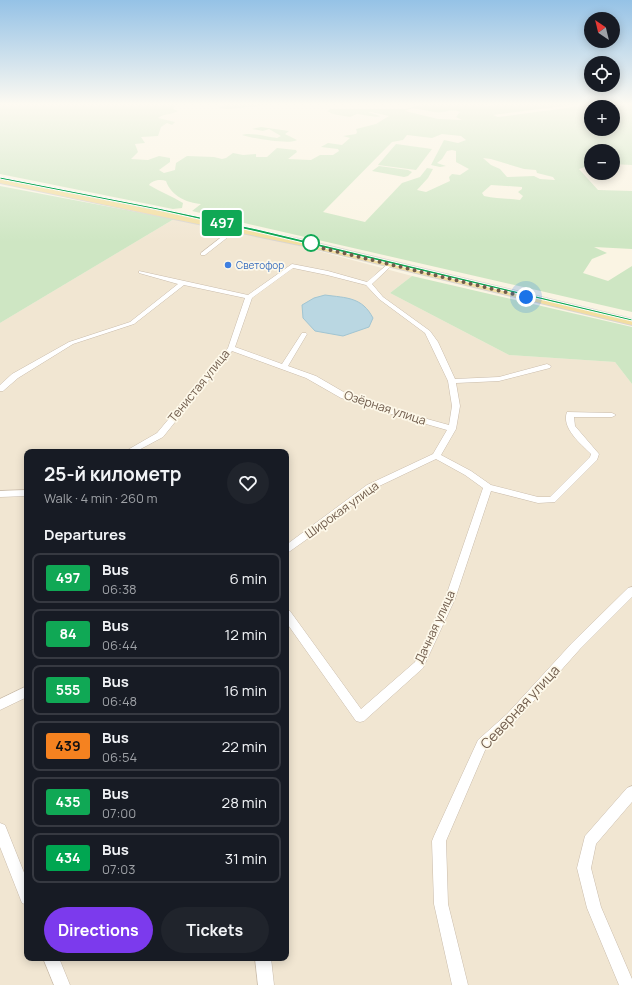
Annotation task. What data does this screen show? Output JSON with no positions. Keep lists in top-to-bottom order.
{
  "streets": {
    "street": [
      "Тенистая улица",
      "Озёрная улица",
      "Широкая улица",
      "Дачная улица",
      "Северная улица"
    ]
  },
  "crossings": [
    ["Тенистая улица", "Озёрная улица"]
  ],
  "places": ["Светофор"],
  "lines": ["bus line 497"],
  "north": "top left",
  "page": {
    "on_map": "497",
    "map_buttons": ["+", "−"],
    "heading": [
      ["25-й километр", "Walk · 4 min · 260 m"],
      "Departures"
    ],
    "list": [
      {
        "mark": "497",
        "name": "Bus",
        "note": "06:38",
        "value": "6 min"
      },
      {
        "mark": "84",
        "name": "Bus",
        "note": "06:44",
        "value": "12 min"
      },
      {
        "mark": "555",
        "name": "Bus",
        "note": "06:48",
        "value": "16 min"
      },
      {
        "mark": "439",
        "name": "Bus",
        "note": "06:54",
        "value": "22 min"
      },
      {
        "mark": "435",
        "name": "Bus",
        "note": "07:00",
        "value": "28 min"
      },
      {
        "mark": "434",
        "name": "Bus",
        "note": "07:03",
        "value": "31 min"
      }
    ],
    "buttons": ["Directions", "Tickets"]
  }
}
